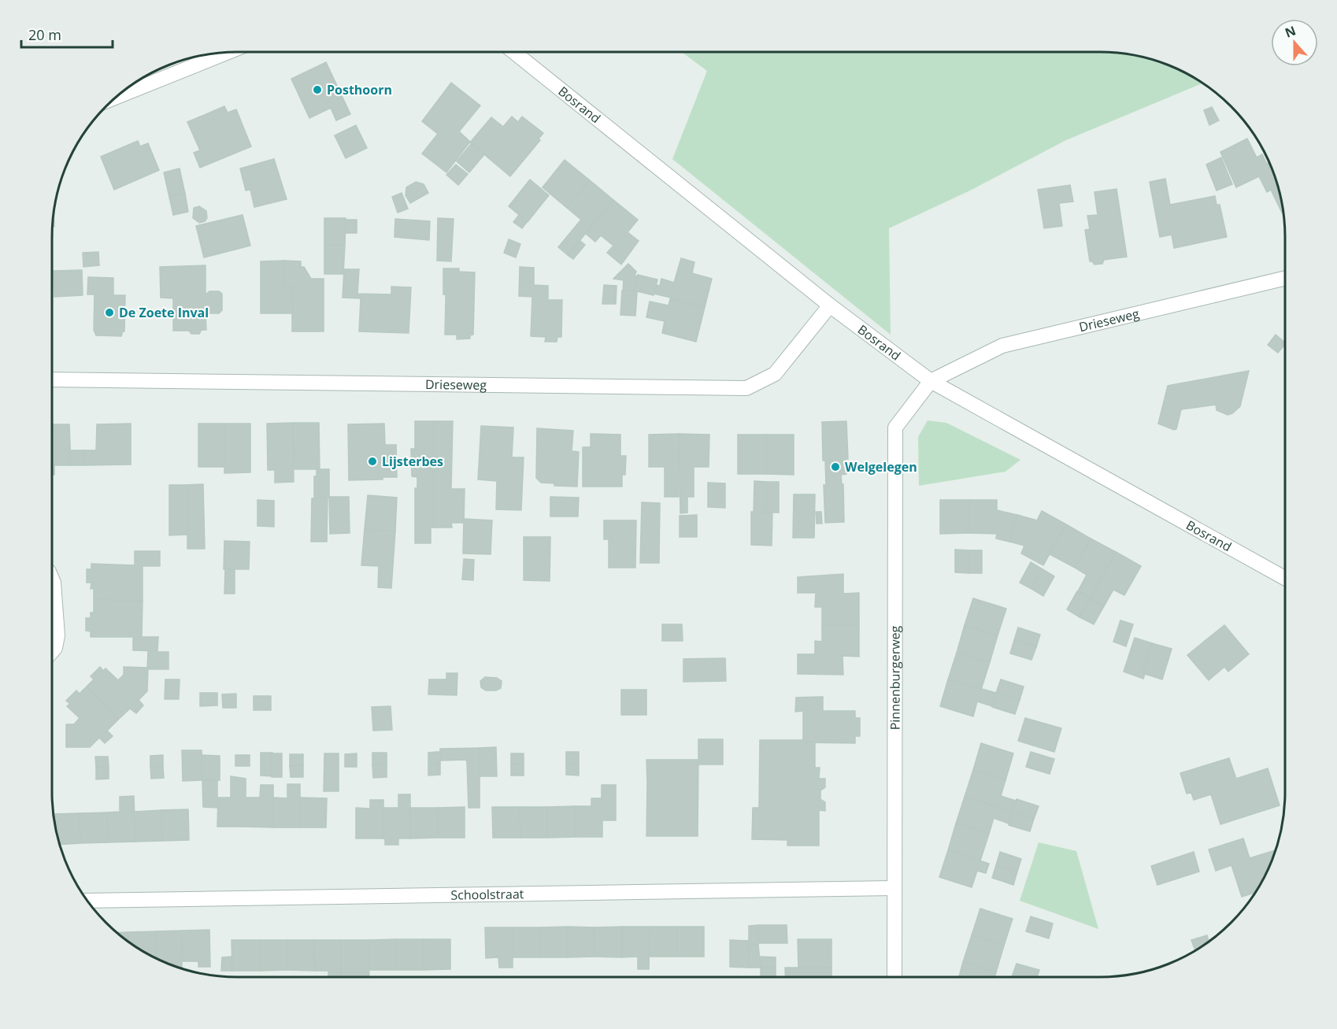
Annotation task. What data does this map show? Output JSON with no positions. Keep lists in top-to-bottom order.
{
  "streets": {
    "street": [
      "Bosrand",
      "Drieseweg",
      "Pinnenburgerweg",
      "Schoolstraat"
    ]
  },
  "crossings": [
    ["Bosrand", "Drieseweg"],
    ["Bosrand", "Pinnenburgerweg"],
    ["Drieseweg", "Pinnenburgerweg"],
    ["Pinnenburgerweg", "Schoolstraat"]
  ],
  "places": [
    "Posthoorn",
    "De Zoete Inval",
    "Lijsterbes",
    "Welgelegen"
  ],
  "scale_bar": "20 m",
  "north": "top"
}
